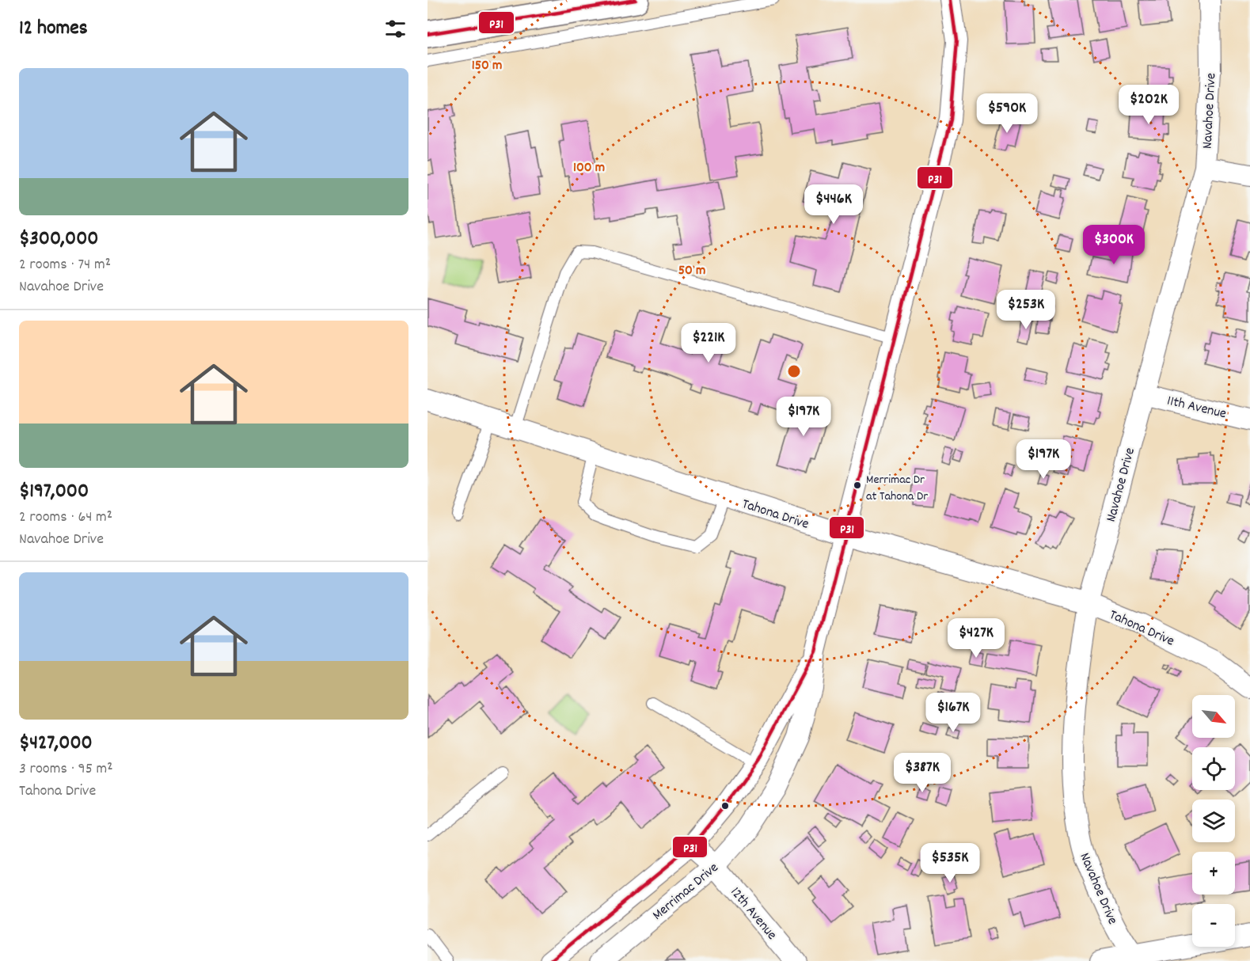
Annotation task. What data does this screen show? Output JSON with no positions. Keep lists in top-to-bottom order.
{
  "streets": {
    "street": [
      "Navahoe Drive",
      "11th Avenue",
      "Tahona Drive",
      "Merrimac Drive",
      "12th Avenue"
    ]
  },
  "crossings": [
    ["Navahoe Drive", "11th Avenue"],
    ["Navahoe Drive", "Tahona Drive"],
    ["Tahona Drive", "Merrimac Drive"],
    ["Merrimac Drive", "12th Avenue"]
  ],
  "places": ["Merrimac Dr at Tahona Dr"],
  "lines": ["transit line P31"],
  "north": "bottom right",
  "page": {
    "heading": "12 homes",
    "list": [
      {
        "name": "$300,000",
        "note": "2 rooms · 74 m² · Navahoe Drive"
      },
      {
        "name": "$197,000",
        "note": "2 rooms · 64 m² · Navahoe Drive"
      },
      {
        "name": "$427,000",
        "note": "3 rooms · 95 m² · Tahona Drive"
      }
    ],
    "price": [
      "$202K",
      "$590K",
      "$446K",
      "$300K",
      "$253K",
      "$221K",
      "$197K",
      "$197K",
      "$427K",
      "$167K",
      "$387K",
      "$535K"
    ],
    "map_buttons": ["+", "−"]
  },
  "rings": ["150 m", "100 m", "50 m"]
}
